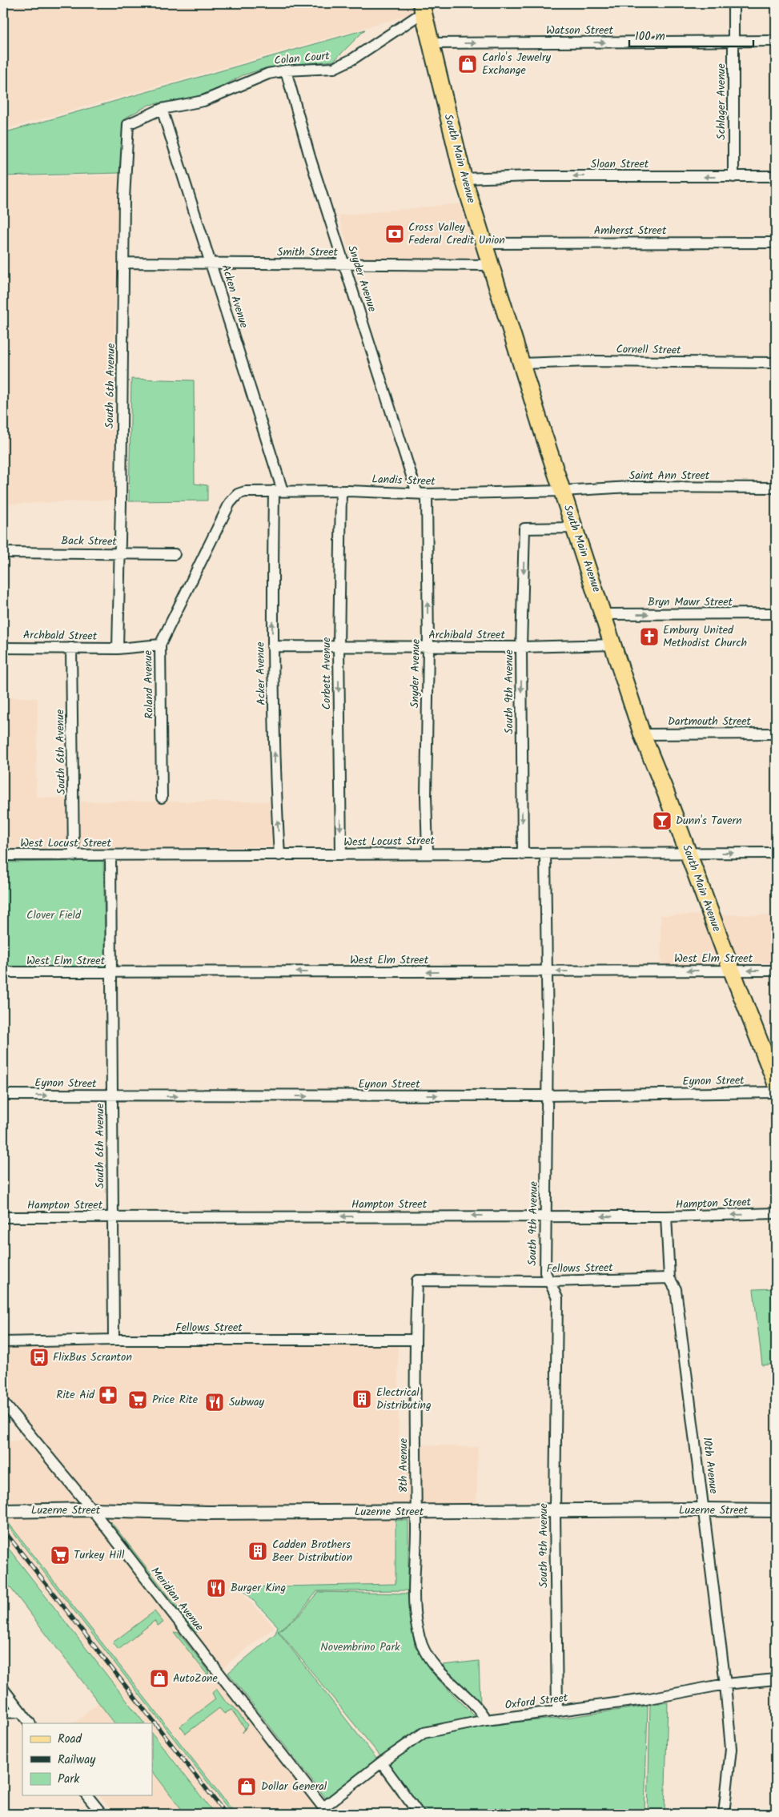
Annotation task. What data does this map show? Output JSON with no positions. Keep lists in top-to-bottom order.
{
  "streets": {
    "main road": ["South Main Avenue"],
    "street": [
      "Watson Street",
      "Colan Court",
      "Schlager Avenue",
      "Sloan Street",
      "Amherst Street",
      "Smith Street",
      "Snyder Avenue",
      "Acken Avenue",
      "Cornell Street",
      "South 6th Avenue",
      "Saint Ann Street",
      "Landis Street",
      "Back Street",
      "Bryn Mawr Street",
      "Archibald Street",
      "Archbald Street",
      "Acker Avenue",
      "Corbett Avenue",
      "Roland Avenue",
      "South 9th Avenue",
      "Dartmouth Street",
      "West Locust Street",
      "West Elm Street",
      "Eynon Street",
      "Hampton Street",
      "Fellows Street",
      "8th Avenue",
      "10th Avenue",
      "Luzerne Street",
      "Meridian Avenue",
      "Oxford Street"
    ]
  },
  "crossings": [
    ["Watson Street", "Schlager Avenue"],
    ["Watson Street", "South Main Avenue"],
    ["Colan Court", "South Main Avenue"],
    ["Colan Court", "Snyder Avenue"],
    ["Colan Court", "Acken Avenue"],
    ["Colan Court", "South 6th Avenue"],
    ["Schlager Avenue", "Sloan Street"],
    ["South Main Avenue", "Sloan Street"],
    ["South Main Avenue", "Amherst Street"],
    ["South Main Avenue", "Smith Street"],
    ["South Main Avenue", "Cornell Street"],
    ["South Main Avenue", "Saint Ann Street"],
    ["South Main Avenue", "Landis Street"],
    ["South Main Avenue", "Bryn Mawr Street"],
    ["South Main Avenue", "Archibald Street"],
    ["South Main Avenue", "South 9th Avenue"],
    ["South Main Avenue", "Dartmouth Street"],
    ["South Main Avenue", "West Locust Street"],
    ["South Main Avenue", "West Elm Street"],
    ["Smith Street", "Snyder Avenue"],
    ["Smith Street", "Acken Avenue"],
    ["Smith Street", "South 6th Avenue"],
    ["Snyder Avenue", "Landis Street"],
    ["Snyder Avenue", "Archibald Street"],
    ["Snyder Avenue", "West Locust Street"],
    ["Acken Avenue", "Landis Street"],
    ["Acken Avenue", "Acker Avenue"],
    ["South 6th Avenue", "Back Street"],
    ["South 6th Avenue", "Archbald Street"],
    ["South 6th Avenue", "West Locust Street"],
    ["South 6th Avenue", "West Elm Street"],
    ["South 6th Avenue", "Eynon Street"],
    ["South 6th Avenue", "Hampton Street"],
    ["South 6th Avenue", "Fellows Street"],
    ["Saint Ann Street", "Landis Street"],
    ["Landis Street", "Acker Avenue"],
    ["Landis Street", "Corbett Avenue"],
    ["Landis Street", "Roland Avenue"],
    ["Archibald Street", "Acker Avenue"],
    ["Archibald Street", "Corbett Avenue"],
    ["Archibald Street", "South 9th Avenue"],
    ["Acker Avenue", "West Locust Street"],
    ["Corbett Avenue", "West Locust Street"],
    ["South 9th Avenue", "West Locust Street"],
    ["South 9th Avenue", "West Elm Street"],
    ["South 9th Avenue", "Eynon Street"],
    ["South 9th Avenue", "Hampton Street"],
    ["South 9th Avenue", "Fellows Street"],
    ["South 9th Avenue", "Luzerne Street"],
    ["South 9th Avenue", "Oxford Street"],
    ["Hampton Street", "10th Avenue"],
    ["Fellows Street", "8th Avenue"],
    ["Fellows Street", "10th Avenue"],
    ["8th Avenue", "Luzerne Street"],
    ["8th Avenue", "Oxford Street"],
    ["10th Avenue", "Luzerne Street"],
    ["10th Avenue", "Oxford Street"],
    ["Luzerne Street", "Meridian Avenue"],
    ["Meridian Avenue", "Oxford Street"]
  ],
  "one_way": [
    "Watson Street",
    "Sloan Street",
    "Bryn Mawr Street",
    "Acker Avenue",
    "Corbett Avenue",
    "West Elm Street",
    "Eynon Street",
    "Hampton Street"
  ],
  "parks": ["Clover Field", "Novembrino Park"],
  "places": {
    "shop": ["Carlo's Jewelry Exchange", "AutoZone", "Dollar General"],
    "bank": ["Cross Valley Federal Credit Union"],
    "church": ["Embury United Methodist Church"],
    "bar": ["Dunn's Tavern"],
    "bus stop": ["FlixBus Scranton"],
    "pharmacy": ["Rite Aid"],
    "building": ["Electrical Distributing", "Cadden Brothers Beer Distribution"],
    "supermarket": ["Price Rite", "Turkey Hill"],
    "restaurant": ["Subway", "Burger King"]
  },
  "legend": ["Road", "Railway", "Park"],
  "scale_bar": "100 m"
}
